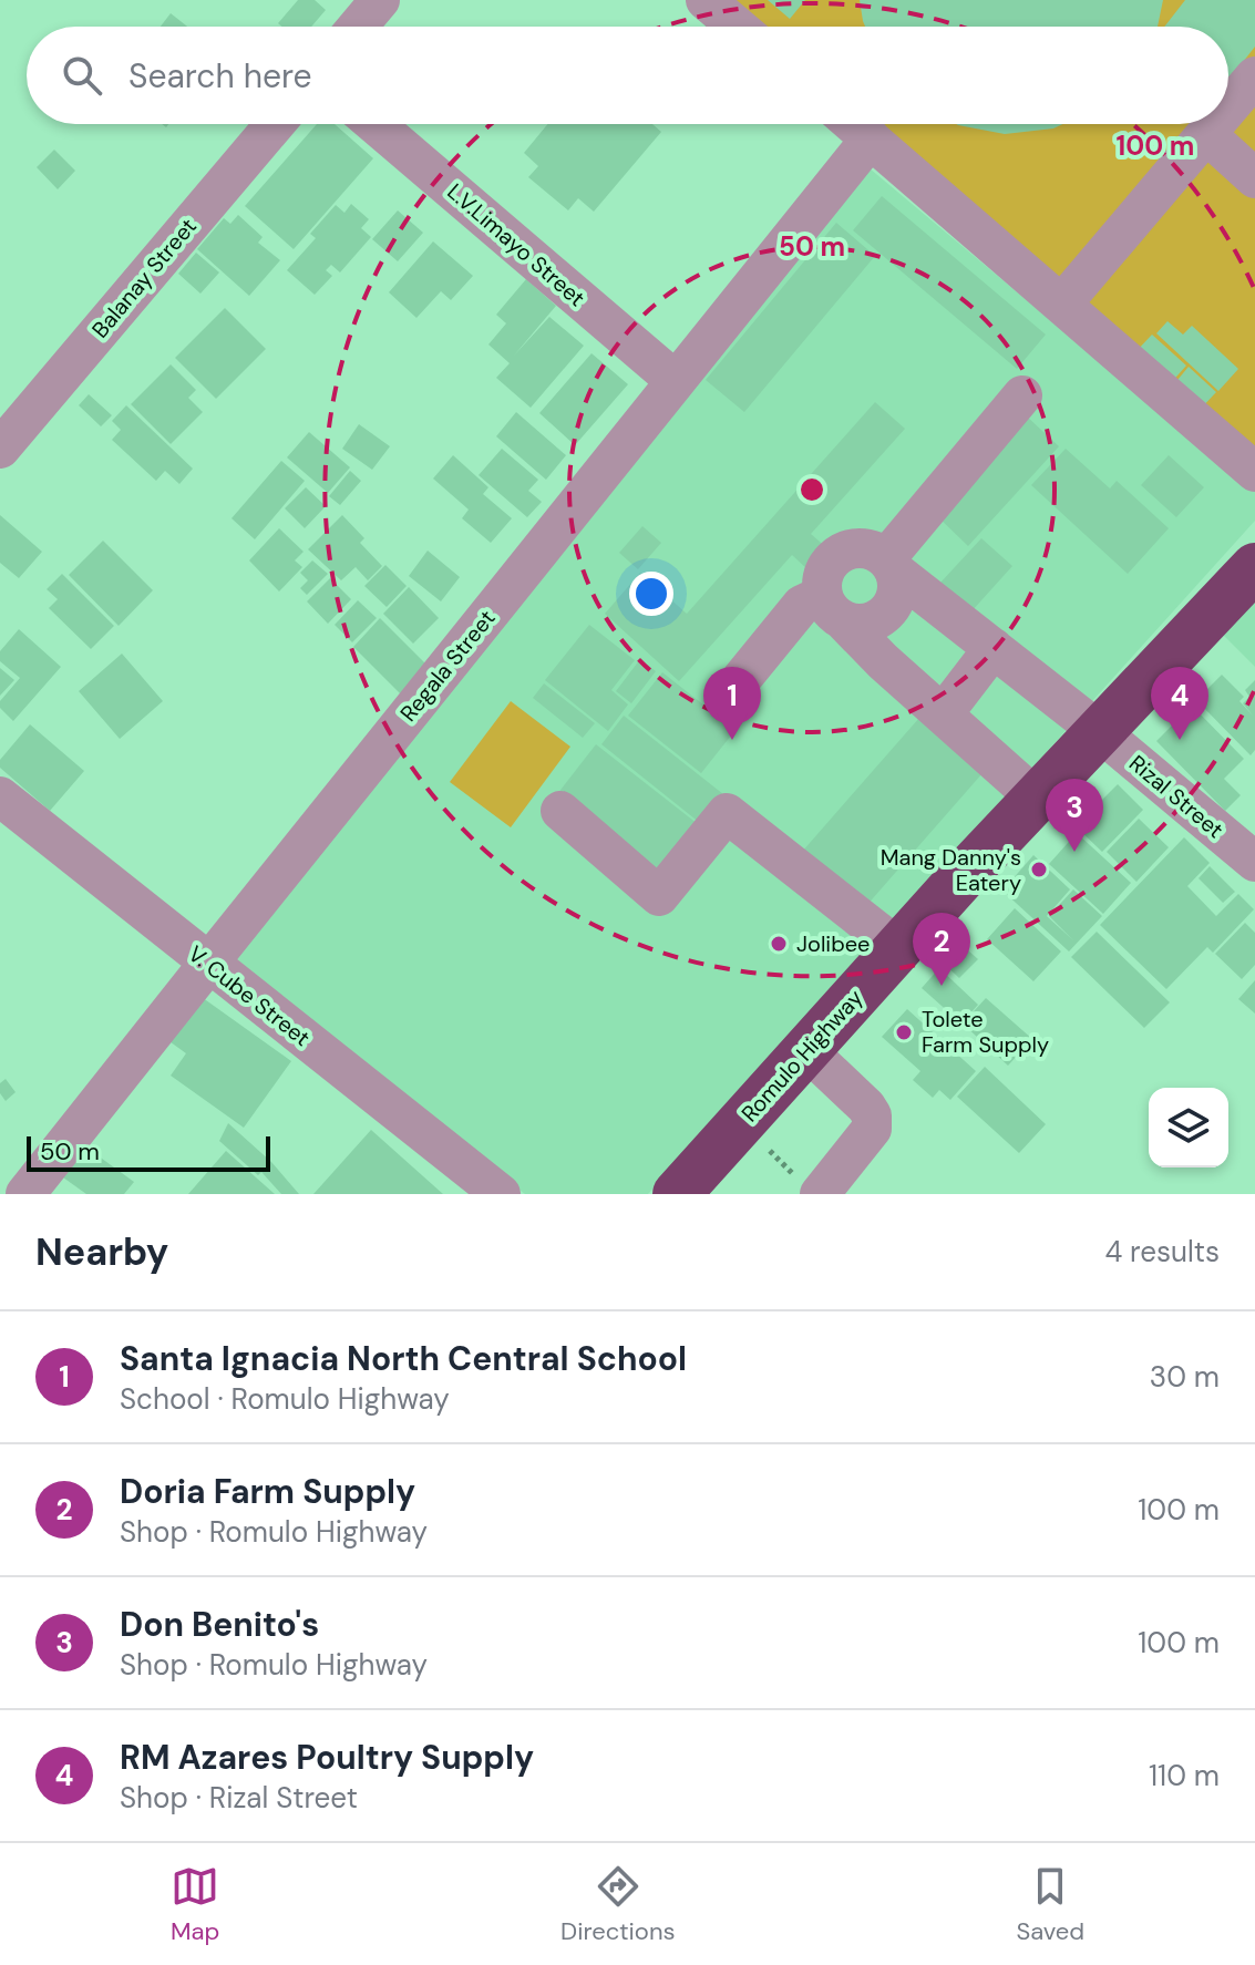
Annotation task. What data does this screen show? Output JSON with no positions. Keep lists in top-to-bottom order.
{
  "streets": {
    "highway": ["Romulo Highway"],
    "street": [
      "L.V.Limayo Street",
      "Balanay Street",
      "Regala Street",
      "Rizal Street",
      "V. Cube Street"
    ]
  },
  "crossings": [
    ["L.V.Limayo Street", "Regala Street"],
    ["Regala Street", "V. Cube Street"],
    ["Rizal Street", "Romulo Highway"]
  ],
  "places": ["Mang Danny's Eatery", "Jolibee", "Tolete Farm Supply"],
  "scale_bar": "50 m",
  "page": {
    "search": "Search here",
    "pins": [
      "1",
      "4",
      "3",
      "2"
    ],
    "scale": "50 m",
    "heading": ["Nearby", "4 results"],
    "list": [
      {
        "mark": "1",
        "name": "Santa Ignacia North Central School",
        "note": "School · Romulo Highway",
        "value": "30 m"
      },
      {
        "mark": "2",
        "name": "Doria Farm Supply",
        "note": "Shop · Romulo Highway",
        "value": "100 m"
      },
      {
        "mark": "3",
        "name": "Don Benito's",
        "note": "Shop · Romulo Highway",
        "value": "100 m"
      },
      {
        "mark": "4",
        "name": "RM Azares Poultry Supply",
        "note": "Shop · Rizal Street",
        "value": "110 m"
      }
    ],
    "nav": ["Map", "Directions", "Saved"]
  },
  "rings": ["100 m", "50 m"]
}
